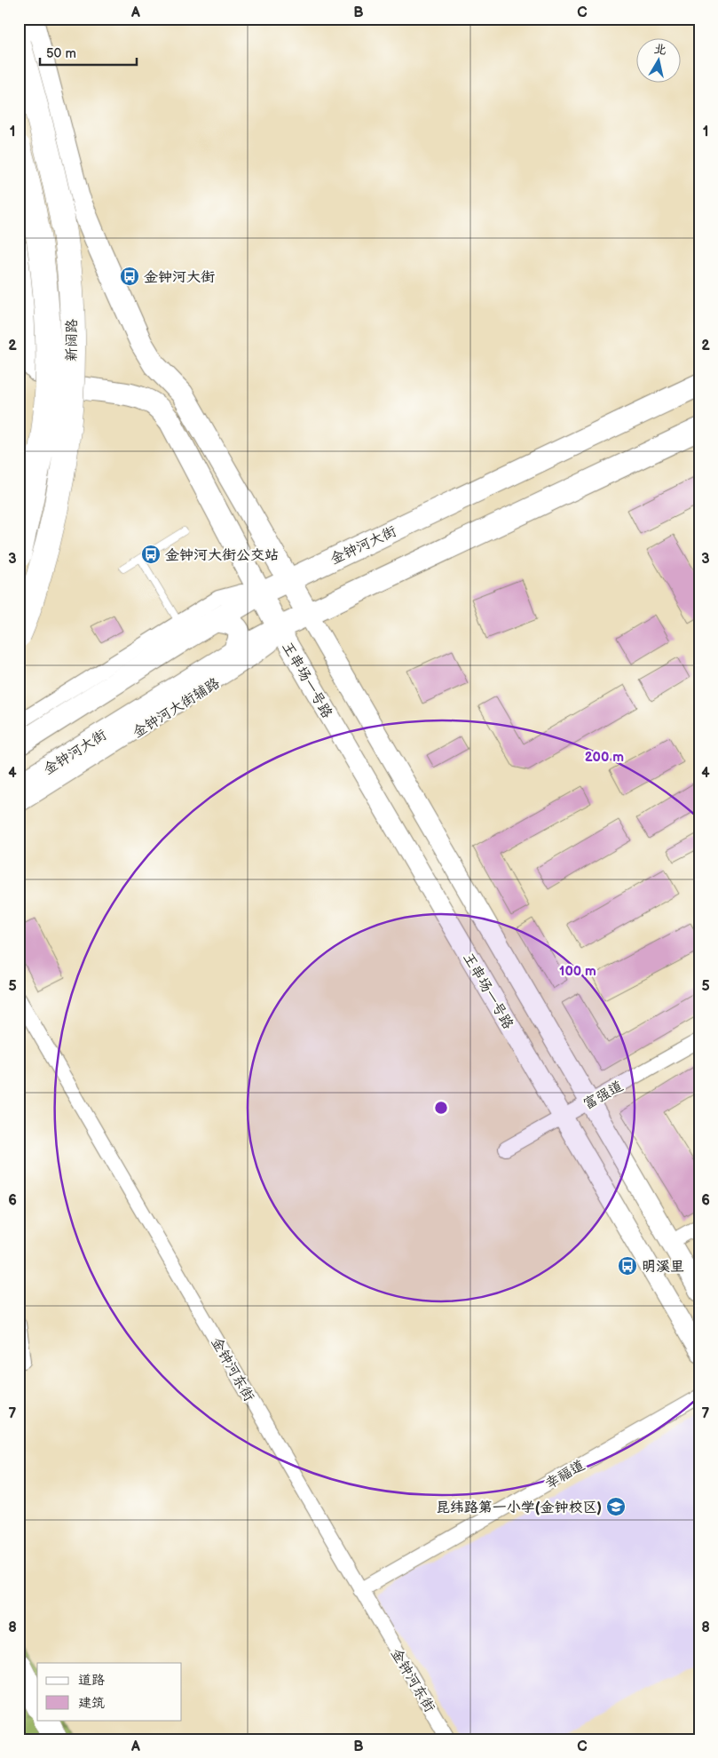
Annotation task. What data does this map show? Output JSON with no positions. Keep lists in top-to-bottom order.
{
  "streets": {
    "highway": ["新阔路"],
    "main road": ["金钟河大街", "王串场一号路"],
    "street": [
      "金钟河大街辅路",
      "富强道",
      "金钟河东街",
      "幸福道"
    ]
  },
  "crossings": [
    ["金钟河大街", "王串场一号路"],
    ["金钟河大街", "金钟河大街辅路"],
    ["王串场一号路", "金钟河大街辅路"],
    ["王串场一号路", "富强道"],
    ["金钟河东街", "幸福道"]
  ],
  "places": {
    "bus stop": ["金钟河大街", "金钟河大街公交站", "明溪里"],
    "school or university": ["昆纬路第一小学(金钟校区)"]
  },
  "legend": ["道路", "建筑"],
  "scale_bar": "50 m",
  "north": "top",
  "grid": {
    "columns": ["A", "B", "C"],
    "rows": [
      "1",
      "2",
      "3",
      "4",
      "5",
      "6",
      "7",
      "8"
    ]
  },
  "rings": ["200 m", "100 m"]
}
